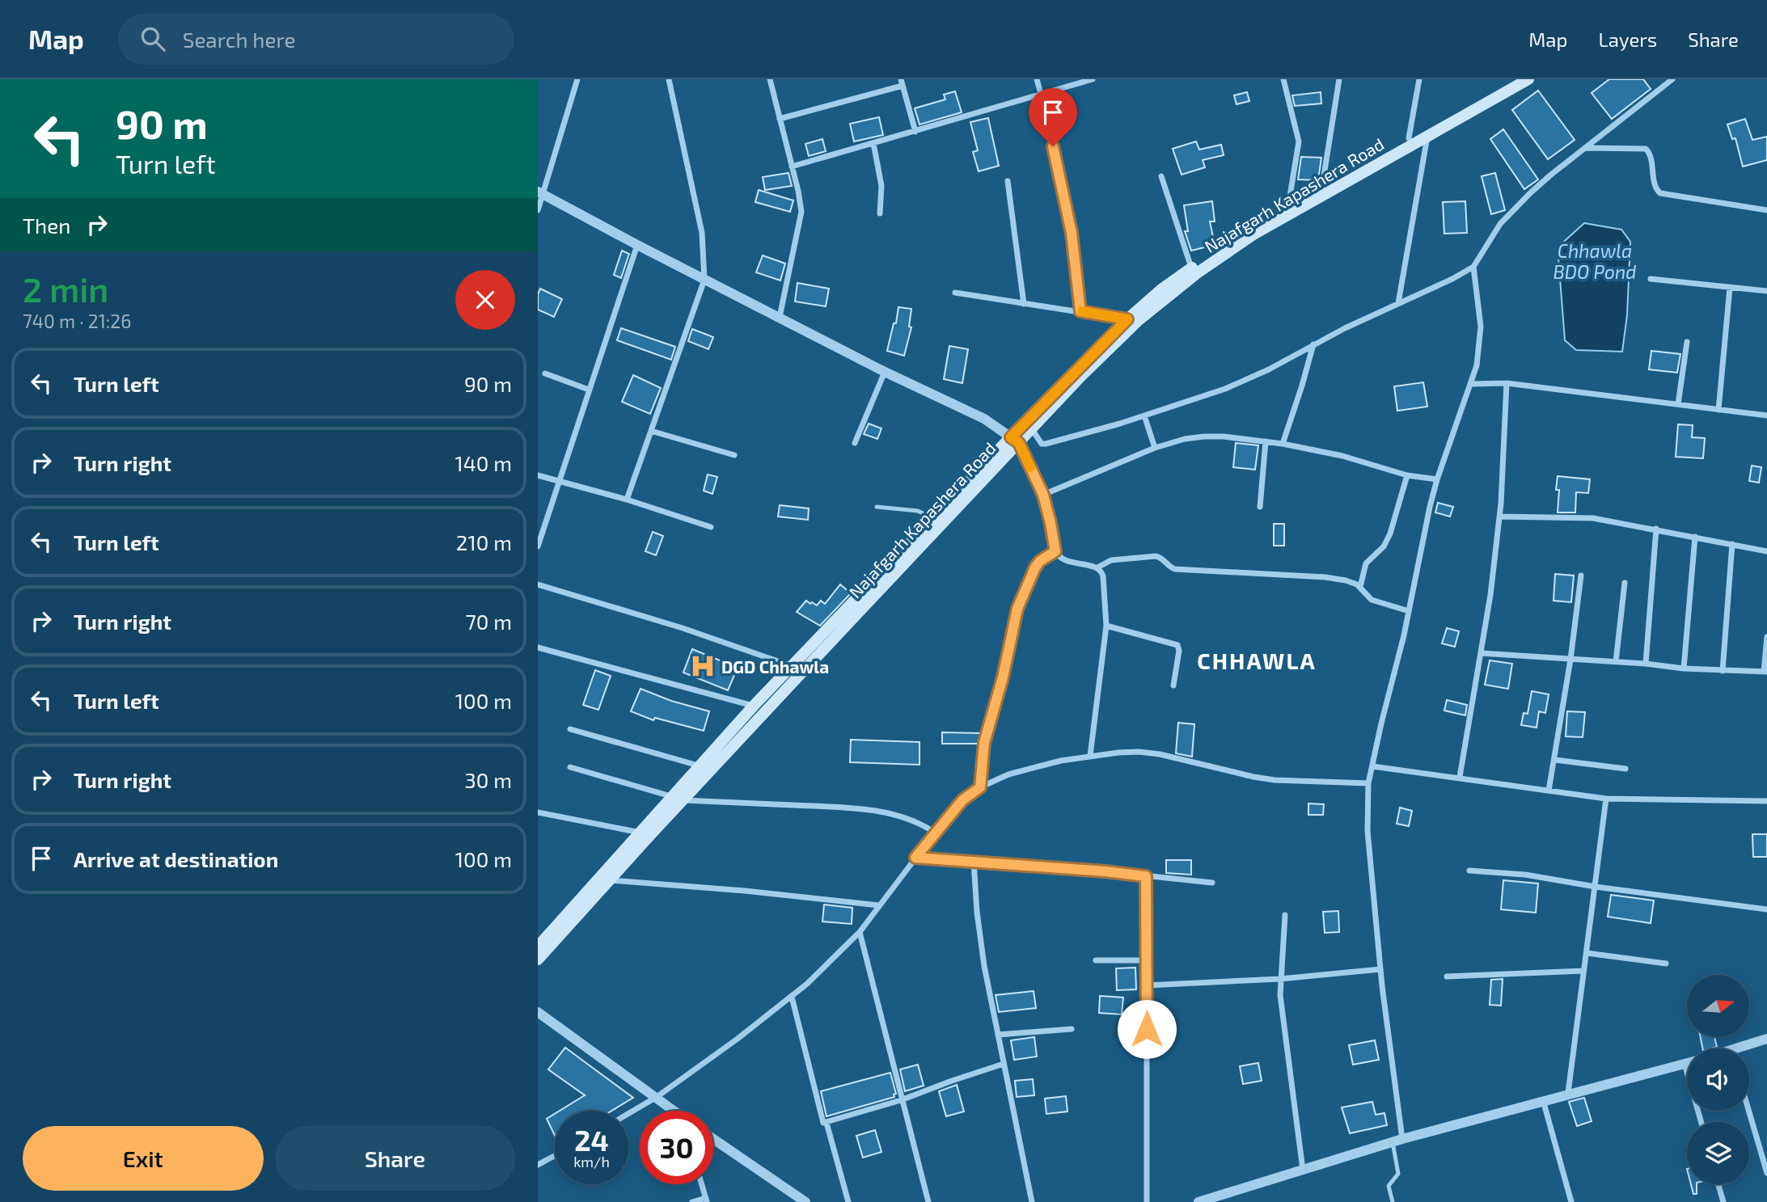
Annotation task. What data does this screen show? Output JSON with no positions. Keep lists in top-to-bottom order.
{
  "streets": {
    "main road": ["Najafgarh Kapashera Road"]
  },
  "districts": ["CHHAWLA"],
  "water": ["Chhawla BDO Pond"],
  "places": {
    "hospital": ["DGD Chhawla"]
  },
  "north": "right",
  "page": {
    "header": "Map",
    "search": "Search here",
    "nav": ["Map", "Layers", "Share"],
    "turn": ["90 m", "Turn left"],
    "then": "Then",
    "heading": ["2 min", "740 m · 21:26"],
    "list": [
      {
        "name": "Turn left",
        "value": "90 m"
      },
      {
        "name": "Turn right",
        "value": "140 m"
      },
      {
        "name": "Turn left",
        "value": "210 m"
      },
      {
        "name": "Turn right",
        "value": "70 m"
      },
      {
        "name": "Turn left",
        "value": "100 m"
      },
      {
        "name": "Turn right",
        "value": "30 m"
      },
      {
        "name": "Arrive at destination",
        "value": "100 m"
      }
    ],
    "speed": "24 km/h",
    "limit": "30",
    "buttons": ["Exit", "Share"]
  }
}
